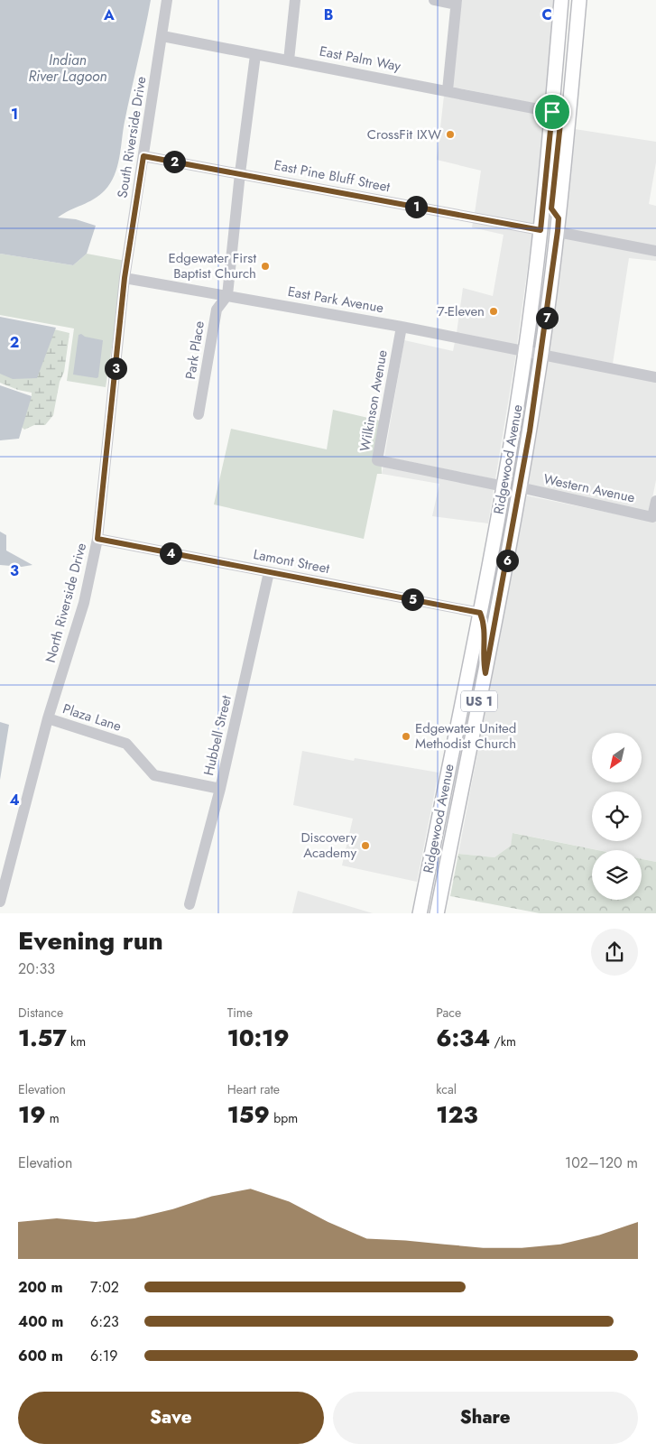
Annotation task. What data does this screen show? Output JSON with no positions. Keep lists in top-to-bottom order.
{
  "streets": {
    "main road": ["Ridgewood Avenue", "US 1"],
    "street": [
      "East Palm Way",
      "South Riverside Drive",
      "East Pine Bluff Street",
      "East Park Avenue",
      "Park Place",
      "Wilkinson Avenue",
      "Western Avenue",
      "Lamont Street",
      "North Riverside Drive",
      "Plaza Lane",
      "Hubbell Street"
    ]
  },
  "crossings": [
    ["East Palm Way", "South Riverside Drive"],
    ["East Palm Way", "Ridgewood Avenue"],
    ["South Riverside Drive", "East Pine Bluff Street"],
    ["South Riverside Drive", "East Park Avenue"],
    ["South Riverside Drive", "North Riverside Drive"],
    ["East Pine Bluff Street", "Ridgewood Avenue"],
    ["East Park Avenue", "Park Place"],
    ["East Park Avenue", "Wilkinson Avenue"],
    ["East Park Avenue", "Ridgewood Avenue"],
    ["East Park Avenue", "North Riverside Drive"],
    ["Wilkinson Avenue", "Ridgewood Avenue"],
    ["Ridgewood Avenue", "Western Avenue"],
    ["Ridgewood Avenue", "Lamont Street"],
    ["Lamont Street", "North Riverside Drive"],
    ["Lamont Street", "Hubbell Street"],
    ["North Riverside Drive", "Plaza Lane"],
    ["Plaza Lane", "Hubbell Street"]
  ],
  "water": ["Indian River Lagoon"],
  "places": [
    "CrossFit IXW",
    "Edgewater First Baptist Church",
    "7-Eleven",
    "Edgewater United Methodist Church",
    "Discovery Academy"
  ],
  "north": "bottom left",
  "page": {
    "pins": [
      "2",
      "1",
      "7",
      "3",
      "4",
      "6",
      "5"
    ],
    "heading": ["Evening run", "20:33"],
    "stats": [
      ["Distance", "1.57 km"],
      ["Time", "10:19"],
      ["Pace", "6:34 /km"],
      ["Elevation", "19 m"],
      ["Heart rate", "159 bpm"],
      ["kcal", "123"]
    ],
    "chart": ["Elevation", "102–120 m"],
    "list": [
      {
        "name": "200 m",
        "note": "7:02"
      },
      {
        "name": "400 m",
        "note": "6:23"
      },
      {
        "name": "600 m",
        "note": "6:19"
      }
    ],
    "buttons": ["Save", "Share"]
  },
  "grid": {
    "columns": ["A", "B", "C"],
    "rows": [
      "1",
      "2",
      "3",
      "4"
    ]
  }
}
